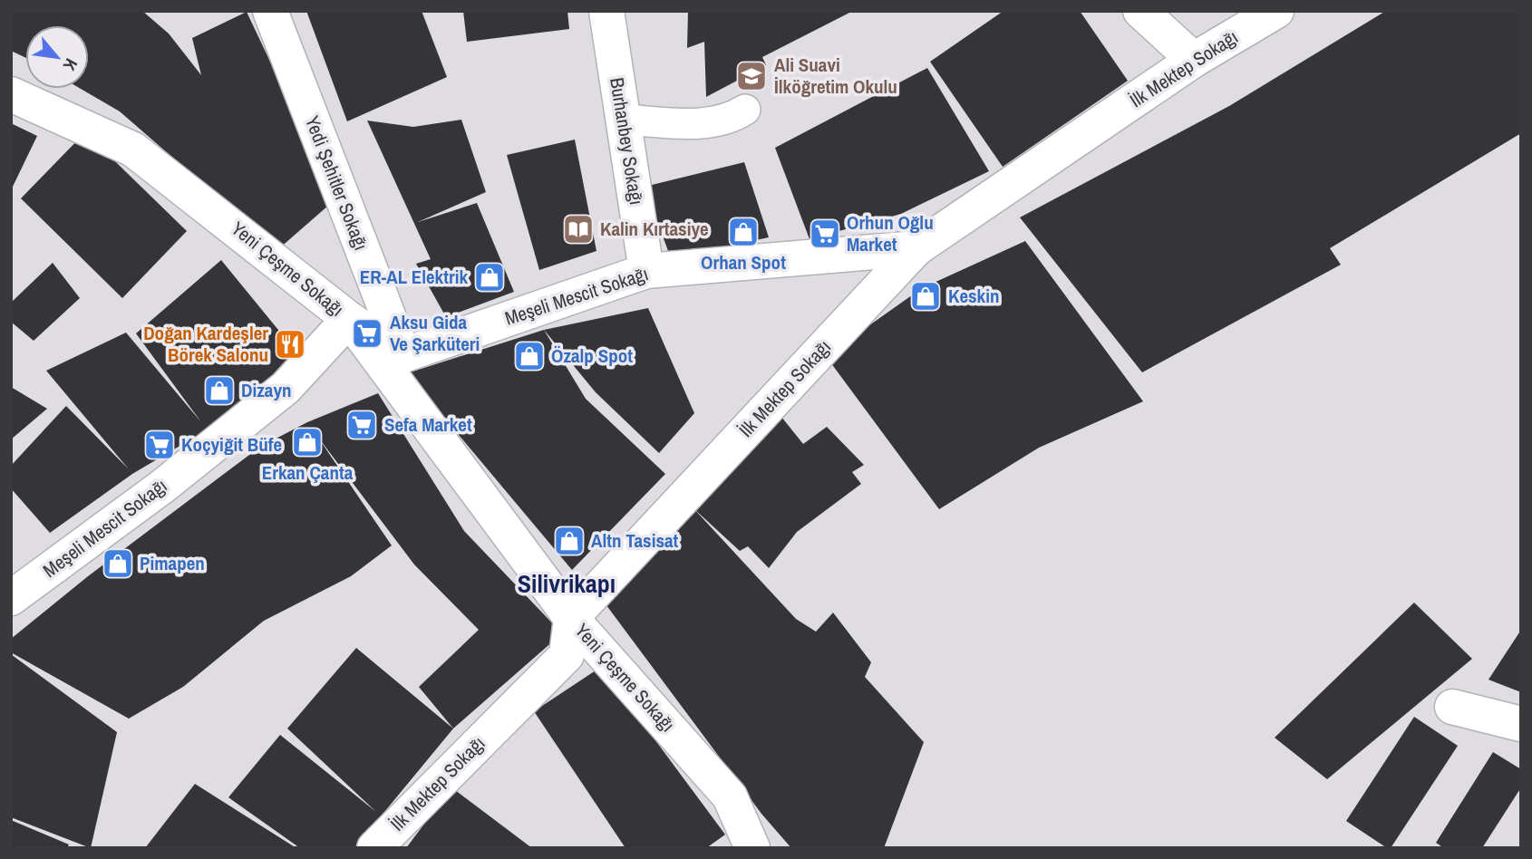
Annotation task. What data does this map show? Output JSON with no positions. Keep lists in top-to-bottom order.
{
  "streets": {
    "street": [
      "İlk Mektep Sokağı",
      "Burhanbey Sokağı",
      "Yedi Şehitler Sokağı",
      "Yeni Çeşme Sokağı",
      "Meşeli Mescit Sokağı"
    ]
  },
  "crossings": [
    ["İlk Mektep Sokağı", "Yeni Çeşme Sokağı"],
    ["İlk Mektep Sokağı", "Meşeli Mescit Sokağı"],
    ["Burhanbey Sokağı", "Meşeli Mescit Sokağı"],
    ["Yedi Şehitler Sokağı", "Meşeli Mescit Sokağı"],
    ["Yeni Çeşme Sokağı", "Meşeli Mescit Sokağı"]
  ],
  "districts": ["Silivrikapı"],
  "places": {
    "school or university": ["Ali Suavi İlköğretim Okulu"],
    "library": ["Kalin Kırtasiye"],
    "shop": [
      "Orhan Spot",
      "ER-AL Elektrik",
      "Keskin",
      "Özalp Spot",
      "Dizayn",
      "Erkan Çanta",
      "Altn Tasisat",
      "Pimapen"
    ],
    "supermarket": [
      "Orhun Oğlu Market",
      "Aksu Gida Ve Şarküteri",
      "Sefa Market",
      "Koçyiğit Büfe"
    ],
    "restaurant": ["Doğan Kardeşler Börek Salonu"]
  },
  "north": "bottom right"
}
